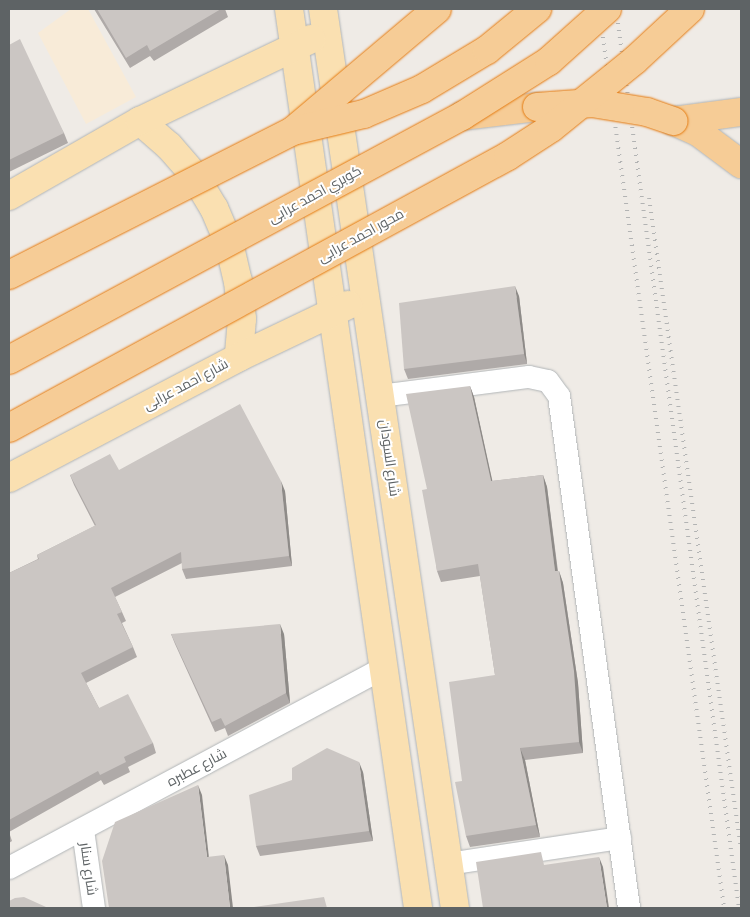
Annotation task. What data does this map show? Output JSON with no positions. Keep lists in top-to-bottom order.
{
  "streets": {
    "highway": ["كوبري احمد عرابى", "محور احمد عرابى"],
    "main road": ["شارع احمد عرابى", "شارع السودان"],
    "street": ["شارع عطبره", "شارع سنار"]
  },
  "crossings": [
    ["شارع احمد عرابى", "شارع السودان"],
    ["شارع عطبره", "شارع سنار"]
  ]
}
